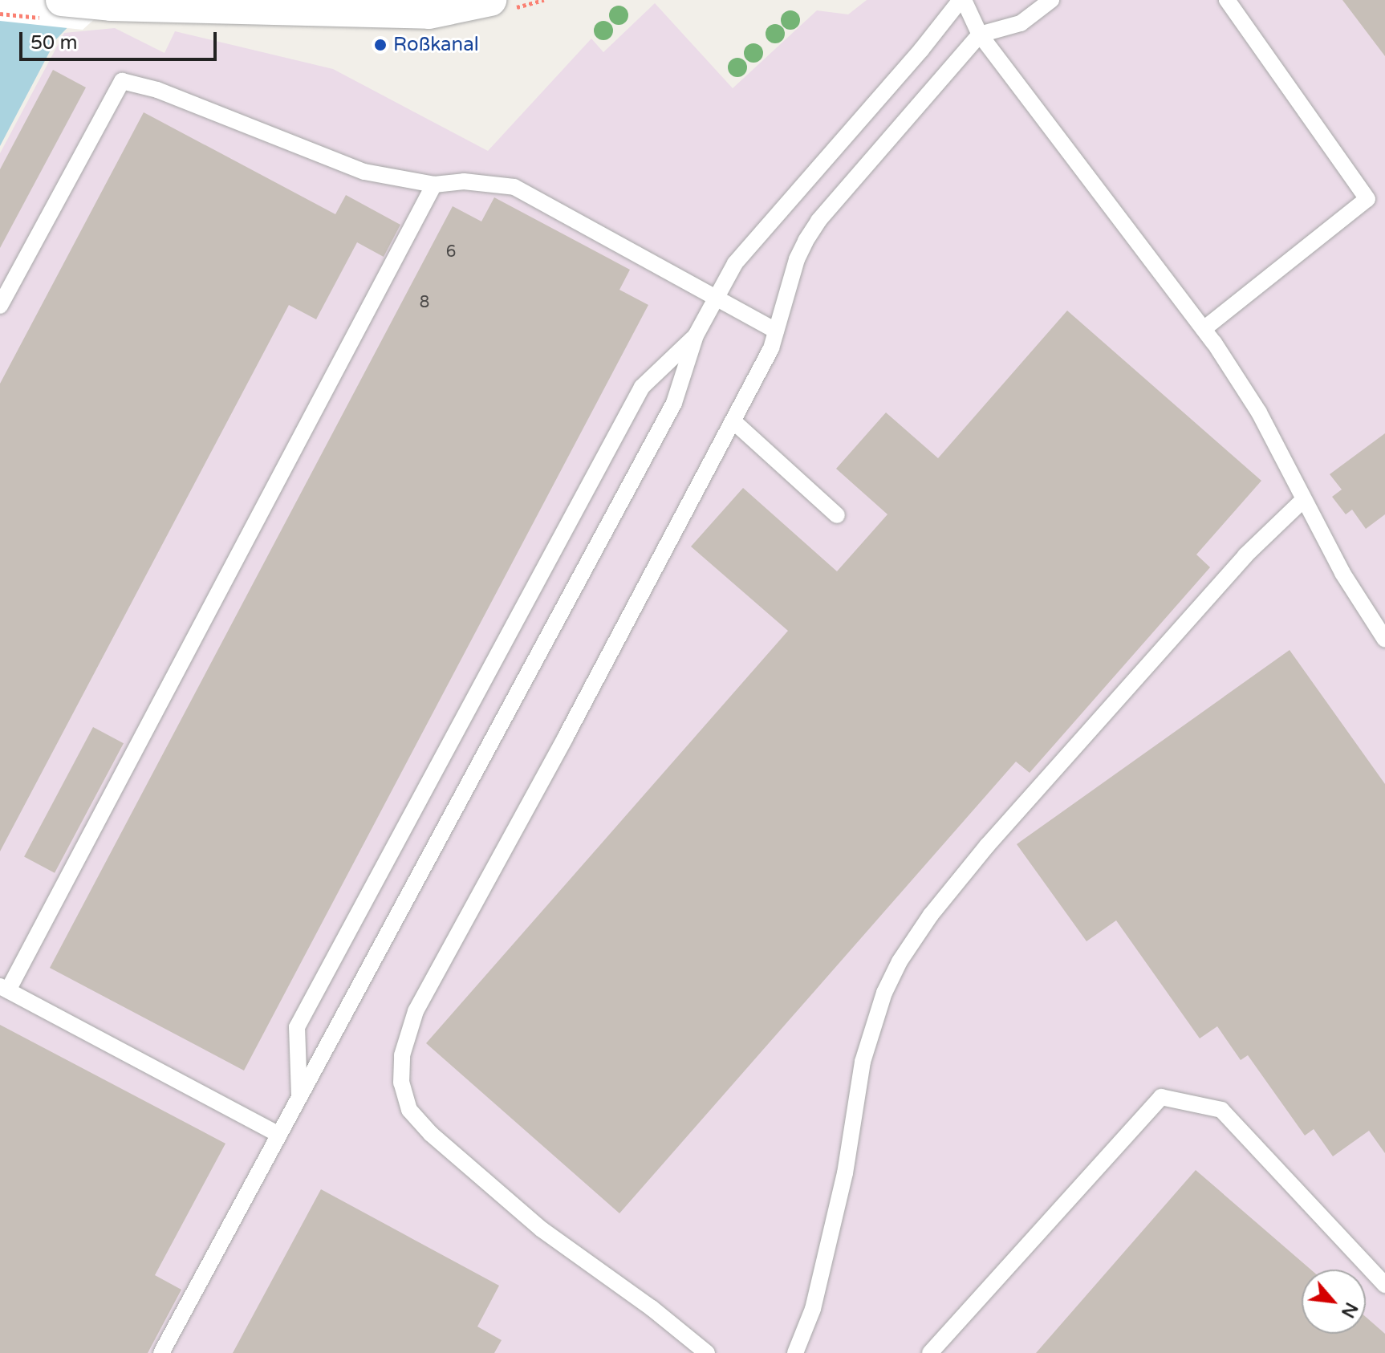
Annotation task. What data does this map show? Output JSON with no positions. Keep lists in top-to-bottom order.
{
  "places": ["Roßkanal"],
  "house_numbers": ["6", "8"],
  "scale_bar": "50 m",
  "north": "bottom right"
}
